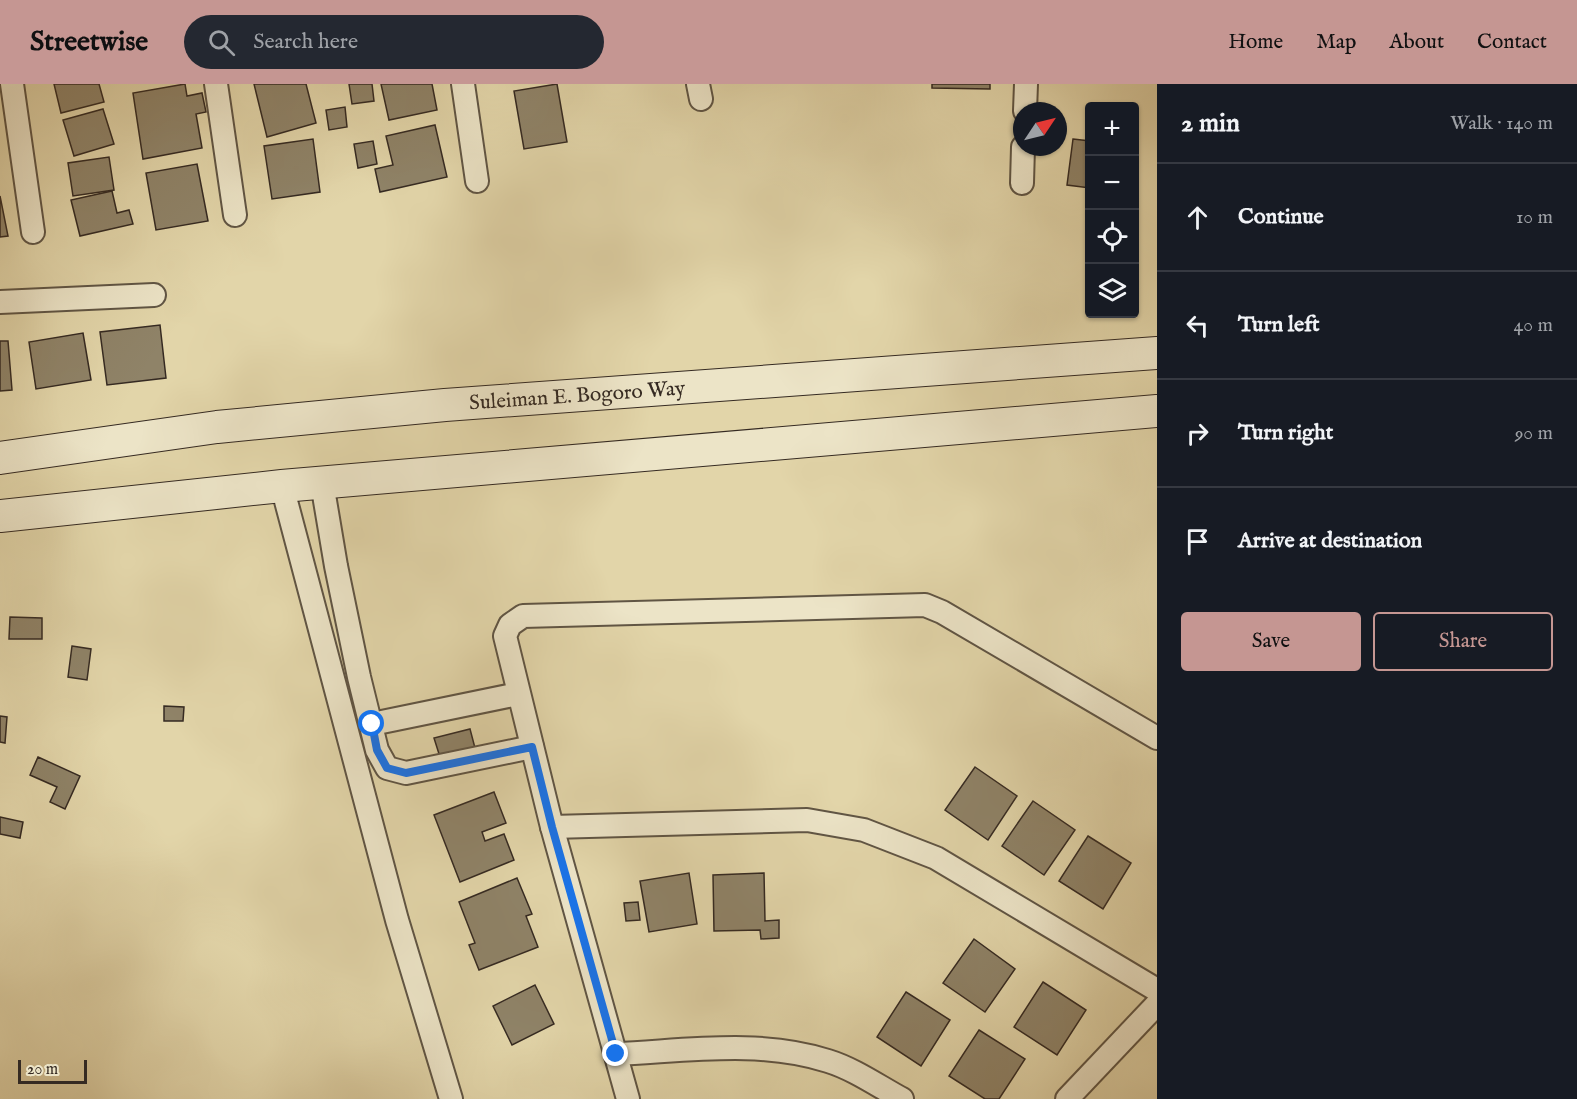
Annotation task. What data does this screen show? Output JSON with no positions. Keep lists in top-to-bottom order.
{
  "streets": {
    "street": ["Suleiman E. Bogoro Way"]
  },
  "scale_bar": "20 m",
  "north": "top right",
  "page": {
    "header": "Streetwise",
    "search": "Search here",
    "nav": [
      "Home",
      "Map",
      "About",
      "Contact"
    ],
    "heading": ["2 min", "Walk · 140 m"],
    "map_buttons": ["+", "−"],
    "list": [
      ["Continue", "10 m"],
      ["Turn left", "40 m"],
      ["Turn right", "90 m"],
      "Arrive at destination"
    ],
    "buttons": ["Save", "Share"],
    "scale": "20 m"
  }
}
